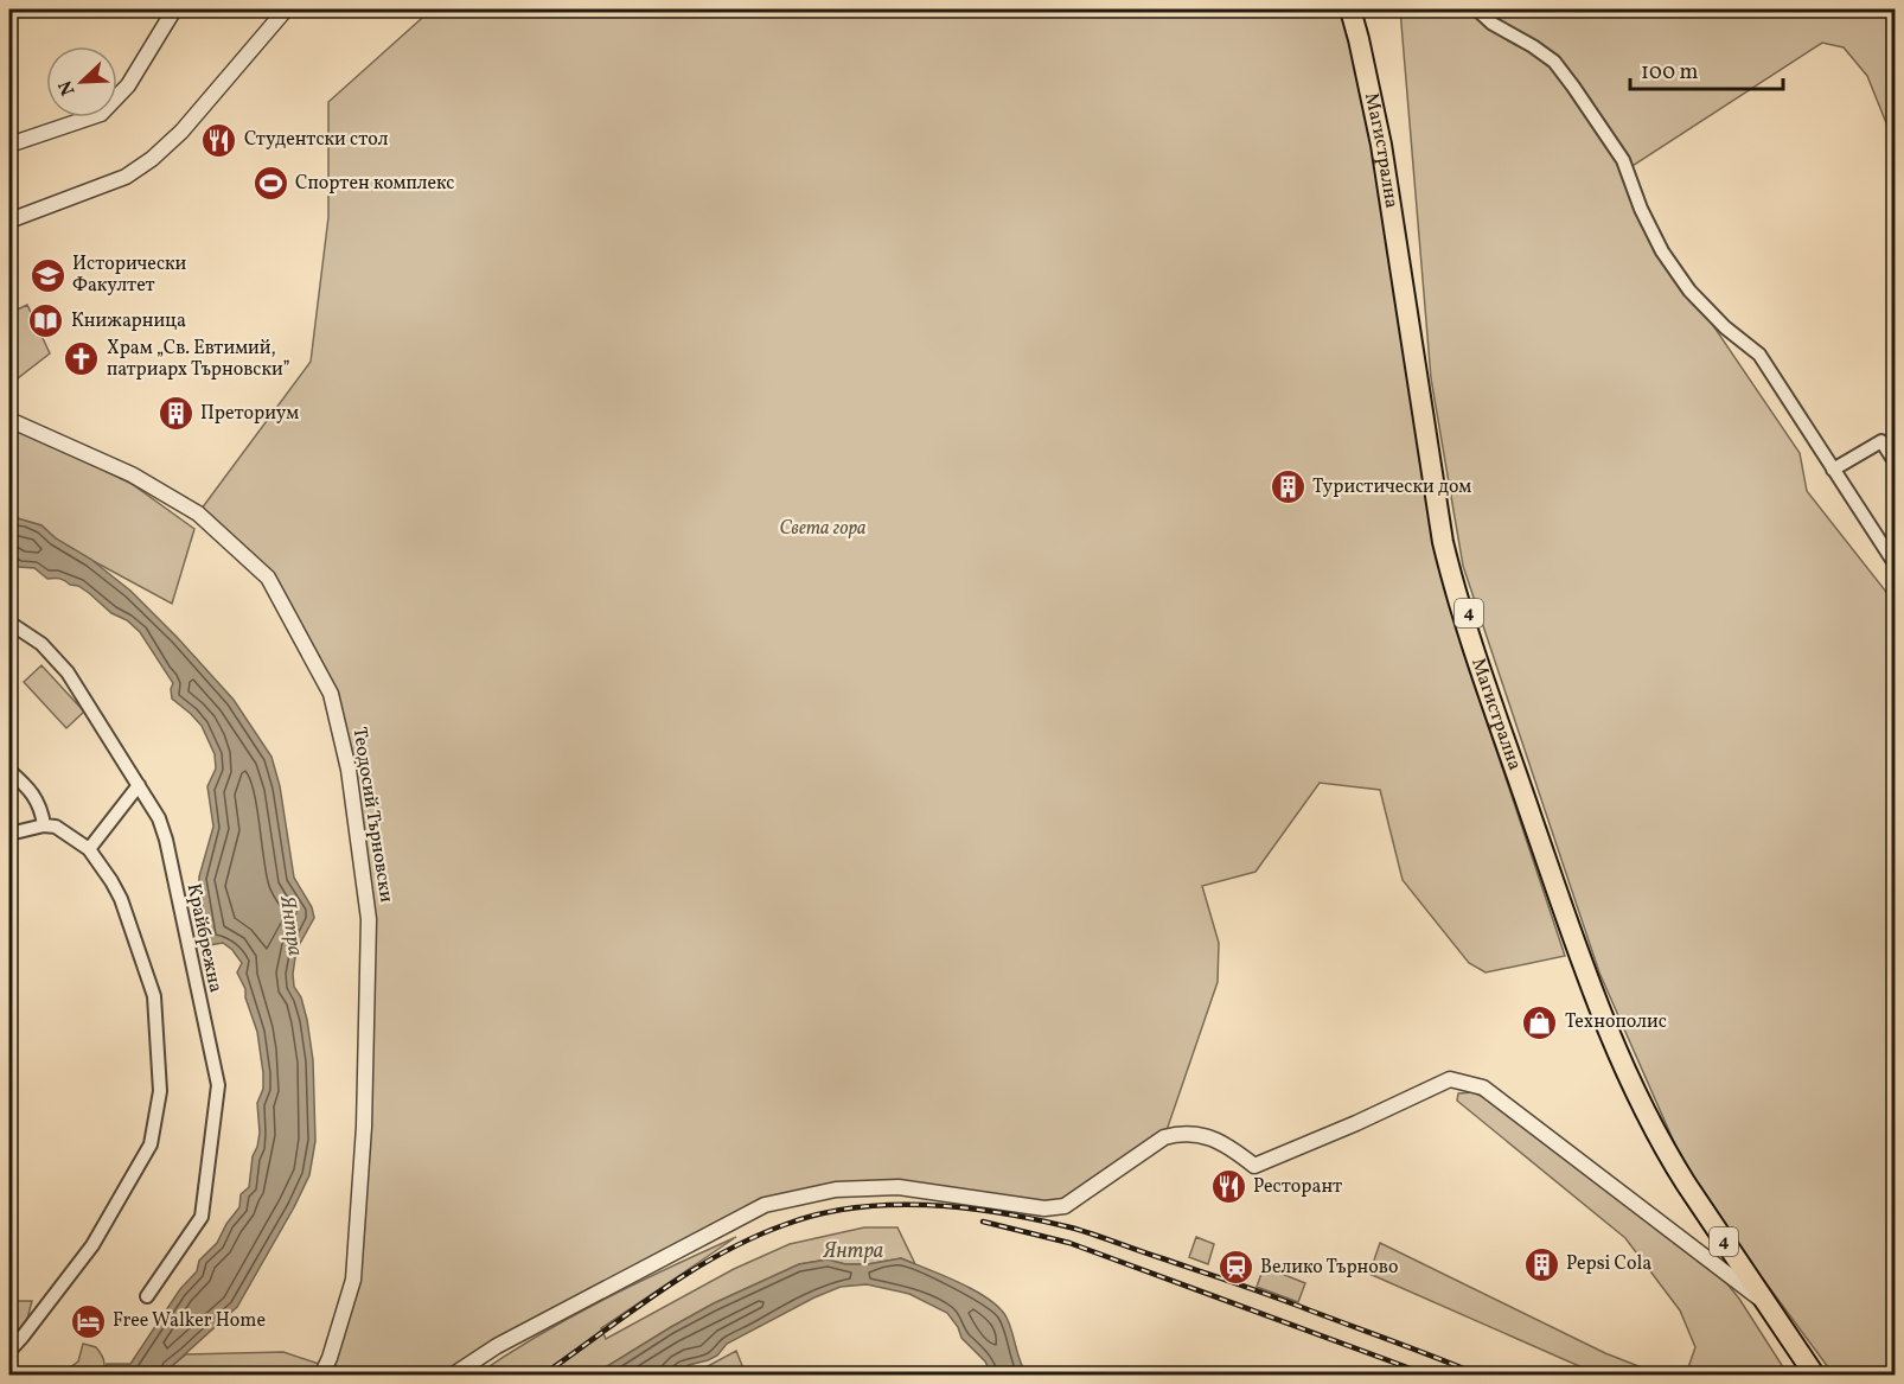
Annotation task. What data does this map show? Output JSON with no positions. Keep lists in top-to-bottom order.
{
  "streets": {
    "main road": ["Магистрална", "4"],
    "street": ["Теодосий Търновски", "Крайбрежна"]
  },
  "water": ["Янтра"],
  "parks": ["Света гора"],
  "places": {
    "restaurant": ["Студентски стол", "Ресторант"],
    "sports": ["Спортен комплекс"],
    "school or university": ["Исторически Факултет"],
    "library": ["Книжарница"],
    "church": ["Храм „Св. Евтимий, патриарх Търновски”"],
    "building": ["Преториум", "Туристически дом", "Pepsi Cola"],
    "shop": ["Технополис"],
    "station": ["Велико Търново"],
    "hotel": ["Free Walker Home"]
  },
  "scale_bar": "100 m",
  "north": "bottom left"
}
